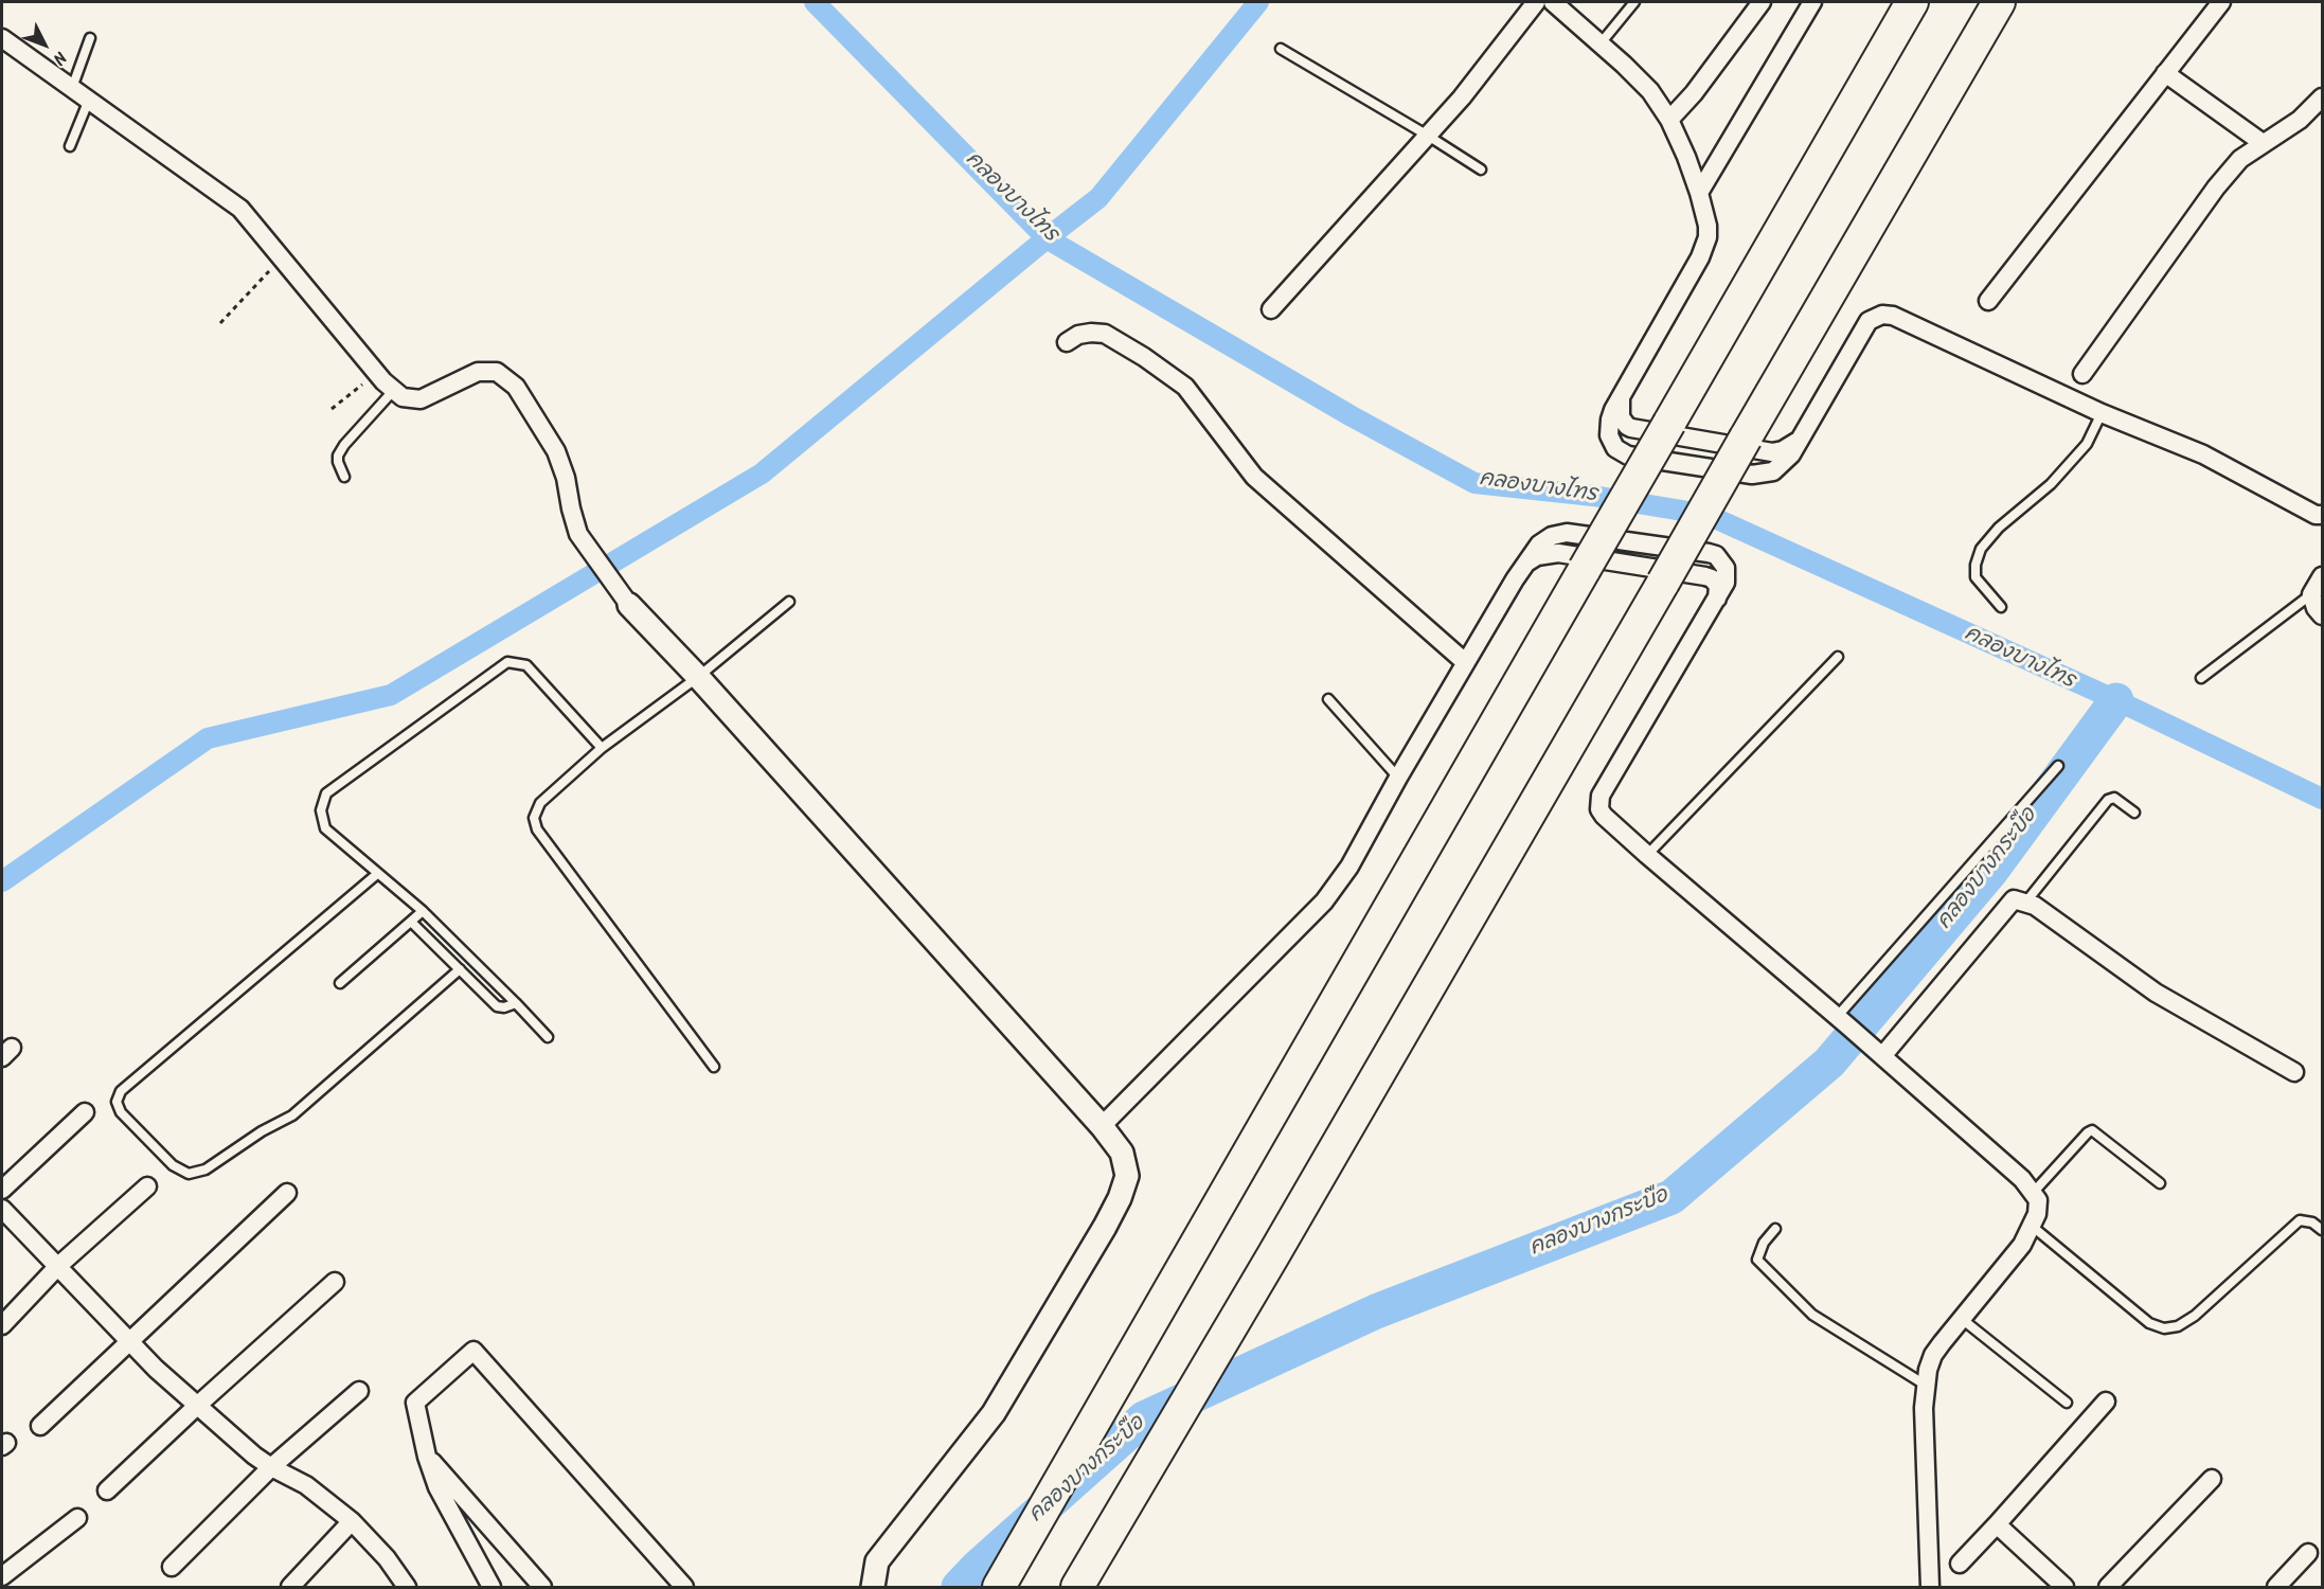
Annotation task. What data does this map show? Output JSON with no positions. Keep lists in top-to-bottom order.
{
  "water": ["คลองบางไทร", "คลองบางกระบือ"],
  "north": "bottom right"
}
